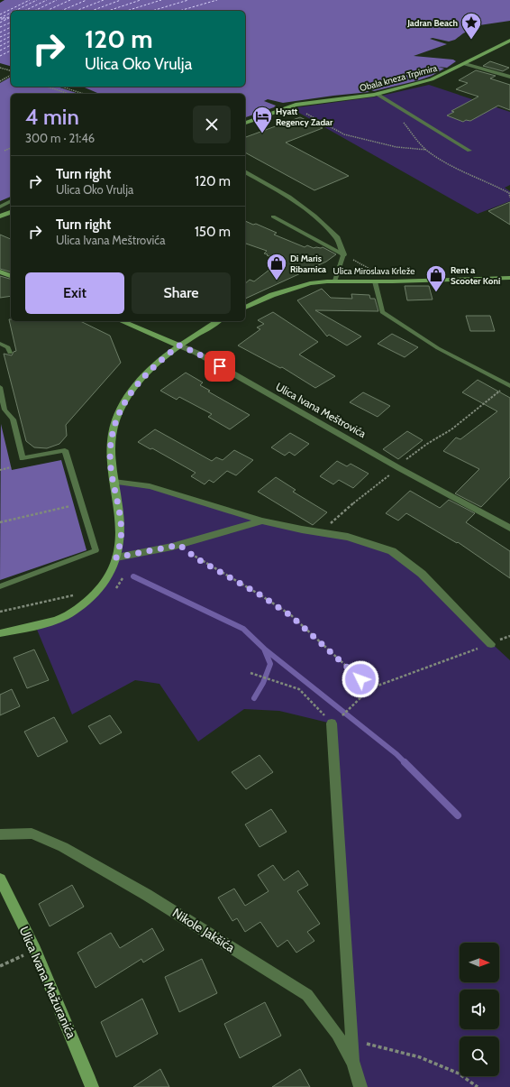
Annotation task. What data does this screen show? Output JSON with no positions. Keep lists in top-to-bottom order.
{
  "streets": {
    "street": [
      "Obala kneza Trpimira",
      "Ulica Miroslava Krleže",
      "Ulica Ivana Meštrovića",
      "Nikole Jakšića",
      "Ulica Ivana Mažuranića"
    ]
  },
  "places": {
    "place": ["Jadran Beach"],
    "hotel": ["Hyatt Regency Zadar"],
    "shop": ["Di Maris Ribarnica", "Rent a Scooter Koni"]
  },
  "north": "right",
  "page": {
    "turn": ["120 m", "Ulica Oko Vrulja"],
    "heading": ["4 min", "300 m · 21:46"],
    "list": [
      {
        "name": "Turn right",
        "note": "Ulica Oko Vrulja",
        "value": "120 m"
      },
      {
        "name": "Turn right",
        "note": "Ulica Ivana Meštrovića",
        "value": "150 m"
      }
    ],
    "buttons": ["Exit", "Share"]
  }
}
